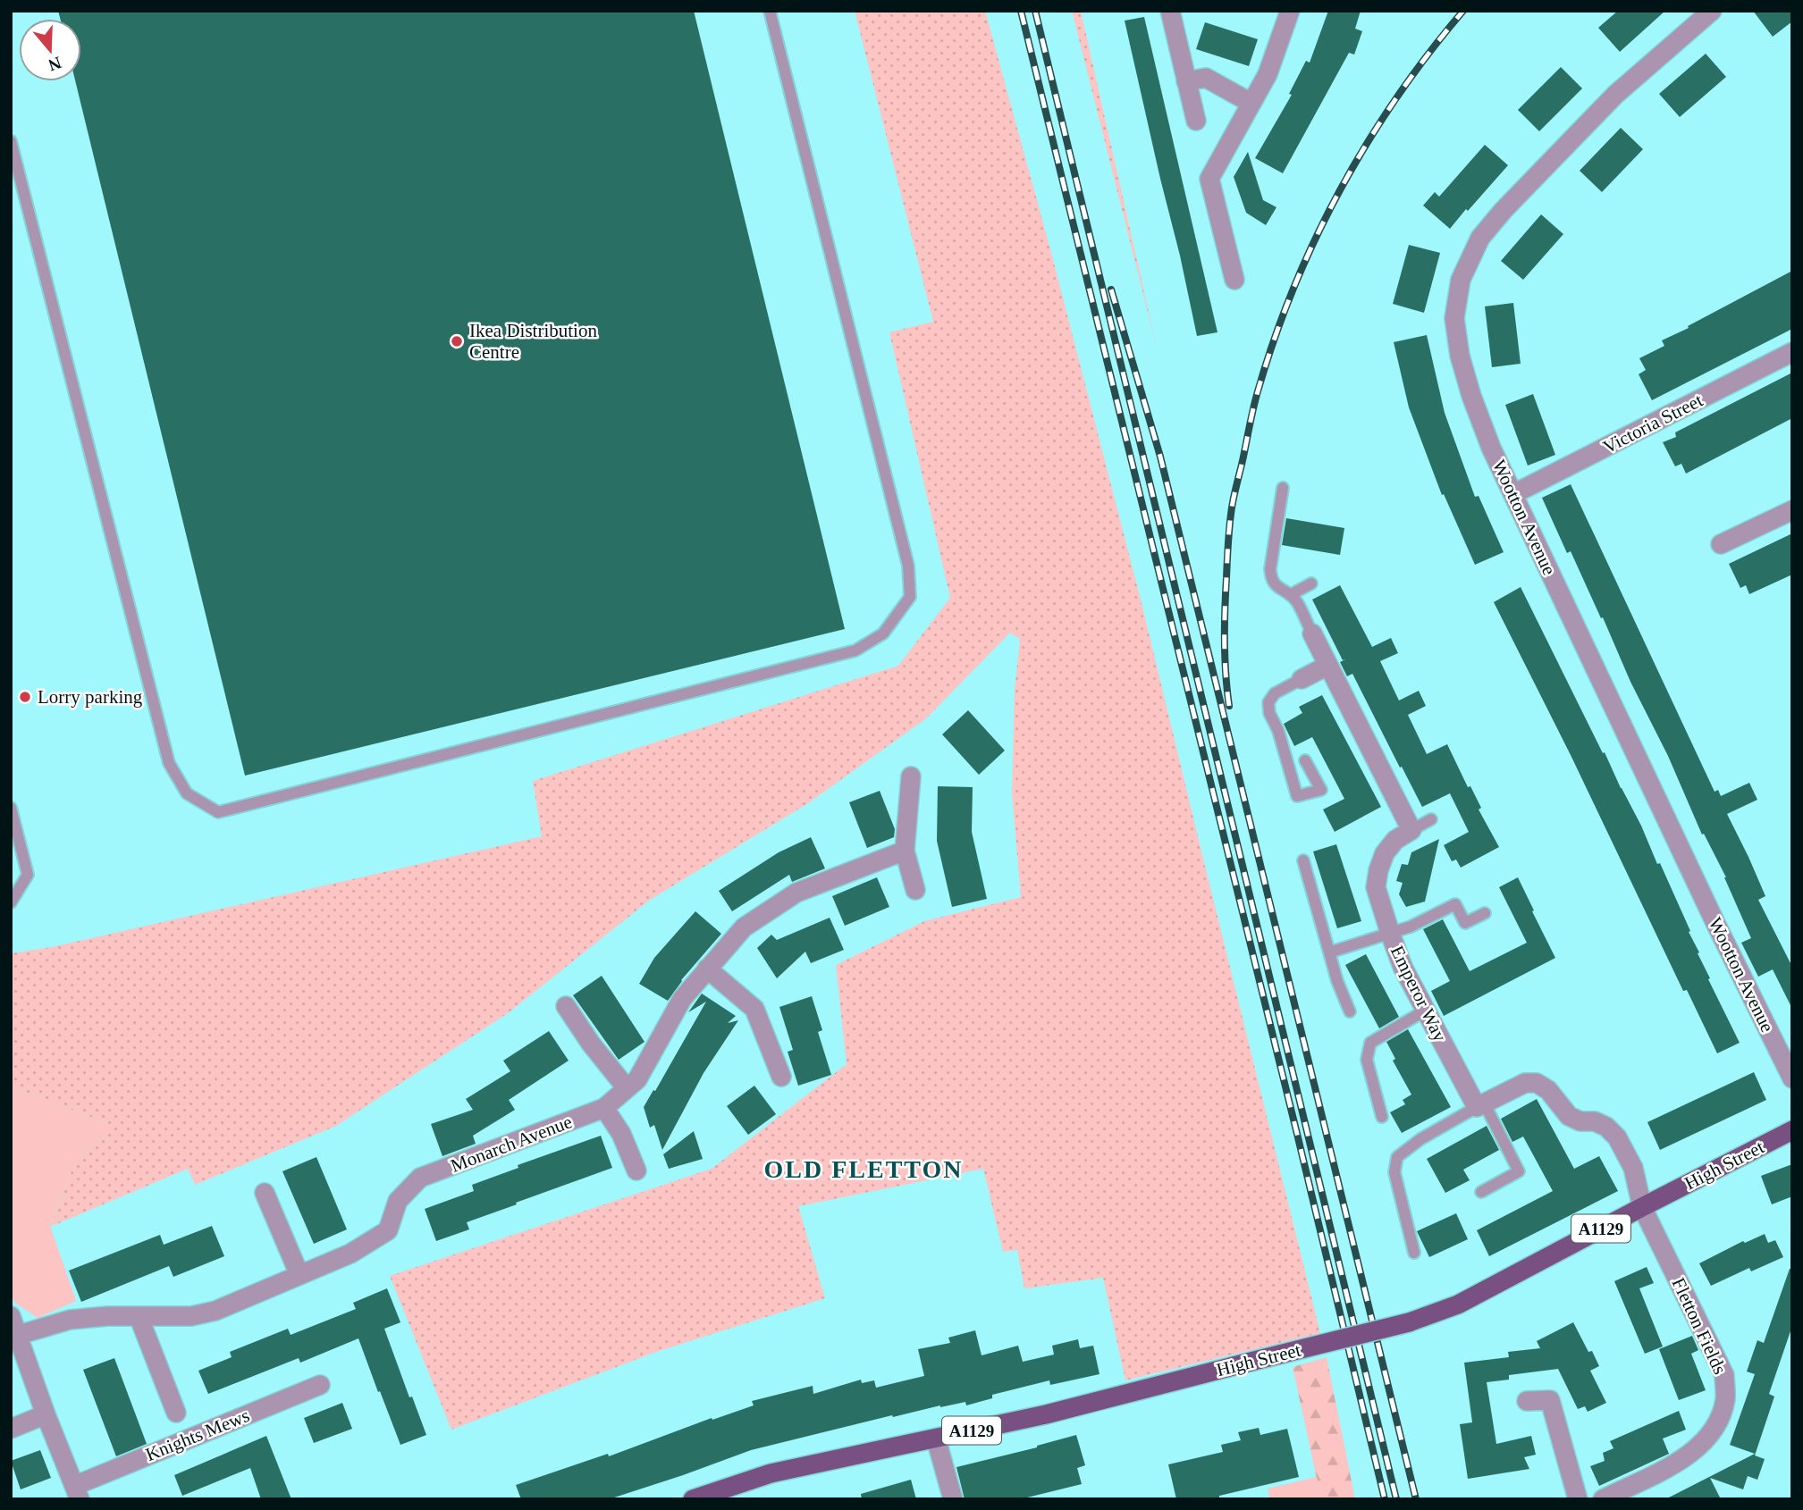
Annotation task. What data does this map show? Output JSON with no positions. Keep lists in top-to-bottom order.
{
  "streets": {
    "main road": ["High Street", "A1129"],
    "street": [
      "Victoria Street",
      "Wootton Avenue",
      "Emperor Way",
      "Monarch Avenue",
      "Fletton Fields",
      "Knights Mews"
    ]
  },
  "crossings": [
    ["Victoria Street", "Wootton Avenue"],
    ["Monarch Avenue", "Knights Mews"],
    ["High Street", "Fletton Fields"]
  ],
  "districts": ["OLD FLETTON"],
  "places": ["Ikea Distribution Centre", "Lorry parking"],
  "north": "bottom"
}
